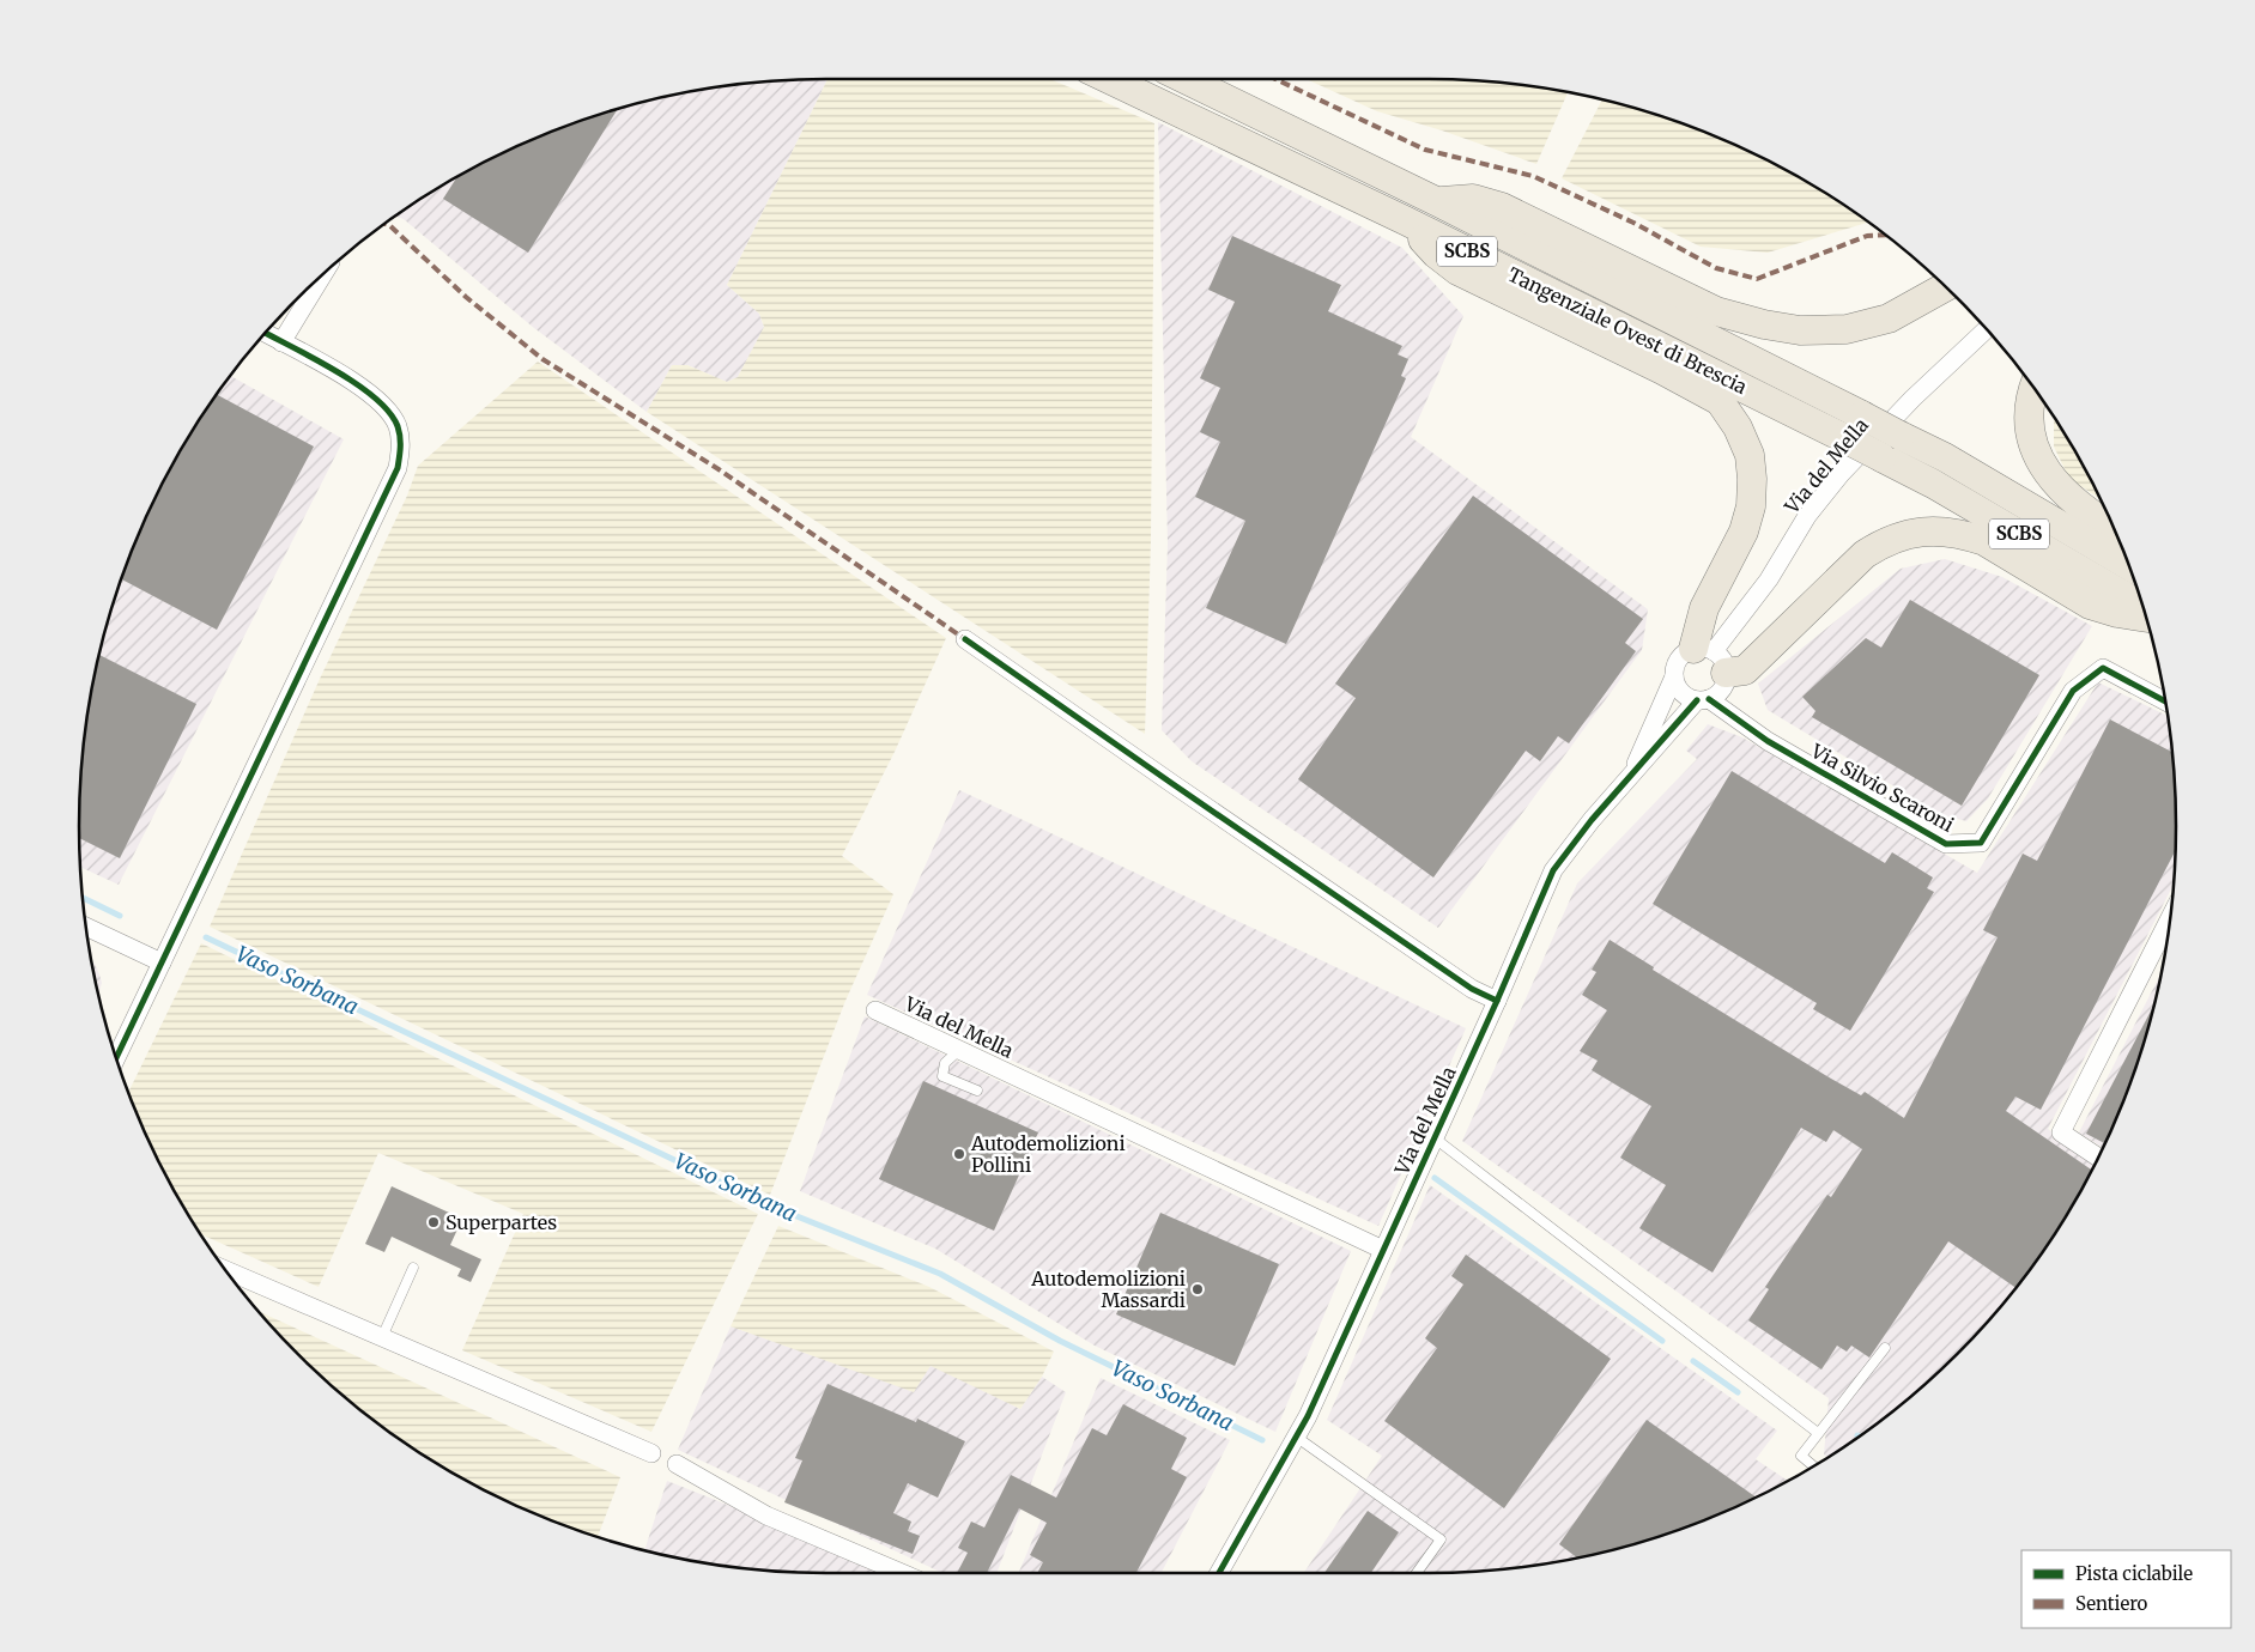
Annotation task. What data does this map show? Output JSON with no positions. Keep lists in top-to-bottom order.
{
  "streets": {
    "main road": ["SCBS", "Tangenziale Ovest di Brescia"],
    "street": ["Via del Mella", "Via Silvio Scaroni"]
  },
  "crossings": [
    ["Via del Mella", "Via Silvio Scaroni"]
  ],
  "water": ["Vaso Sorbana"],
  "places": ["Autodemolizioni Pollini", "Superpartes", "Autodemolizioni Massardi"],
  "legend": ["Pista ciclabile", "Sentiero"]
}
